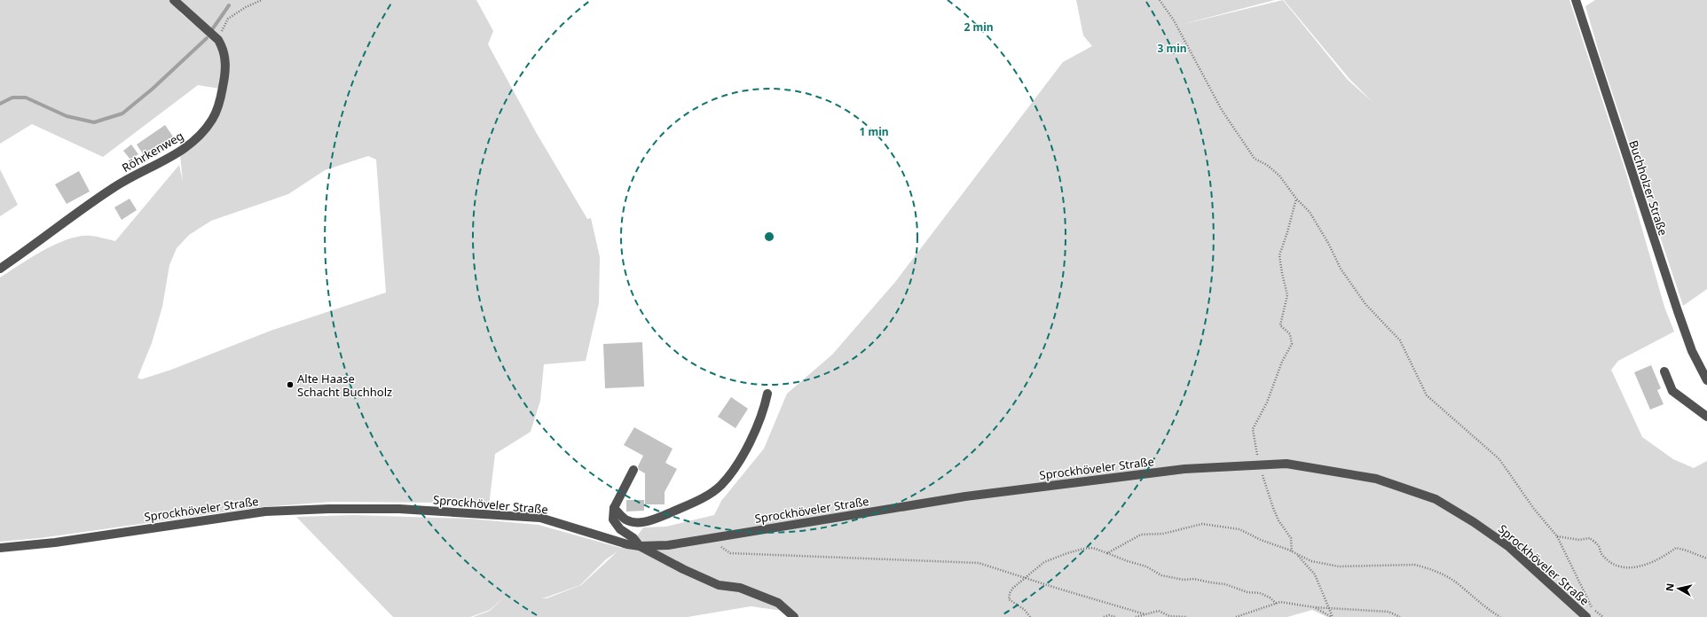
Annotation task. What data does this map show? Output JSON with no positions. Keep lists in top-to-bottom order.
{
  "streets": {
    "street": ["Röhrkenweg", "Buchholzer Straße", "Sprockhöveler Straße"]
  },
  "places": ["Alte Haase Schacht Buchholz"],
  "north": "left",
  "rings": ["2 min", "3 min", "1 min"]
}
